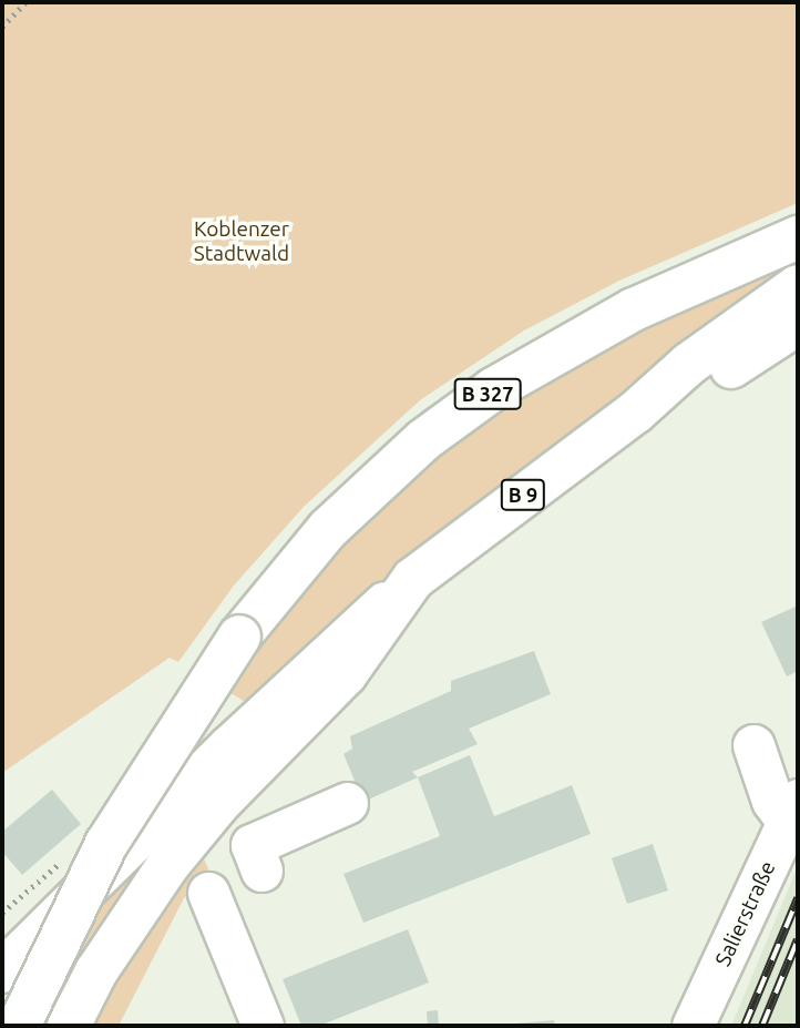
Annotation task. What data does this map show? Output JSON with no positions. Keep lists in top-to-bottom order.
{
  "streets": {
    "main road": ["B 327", "B 9"],
    "street": ["Salierstraße"]
  },
  "parks": ["Koblenzer Stadtwald"]
}
